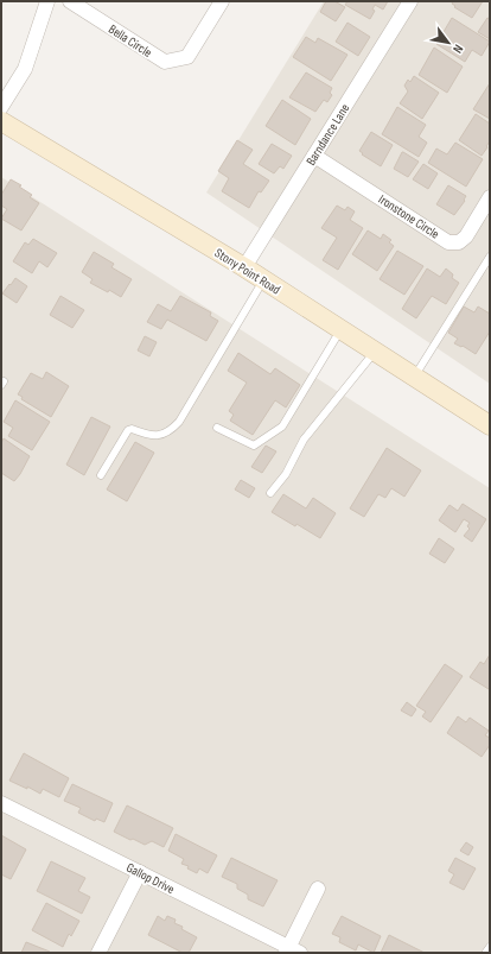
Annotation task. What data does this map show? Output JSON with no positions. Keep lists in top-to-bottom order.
{
  "streets": {
    "main road": ["Stony Point Road"],
    "street": [
      "Bella Circle",
      "Barndance Lane",
      "Ironstone Circle",
      "Gallop Drive"
    ]
  },
  "crossings": [
    ["Barndance Lane", "Ironstone Circle"],
    ["Barndance Lane", "Stony Point Road"]
  ],
  "north": "bottom right"
}
